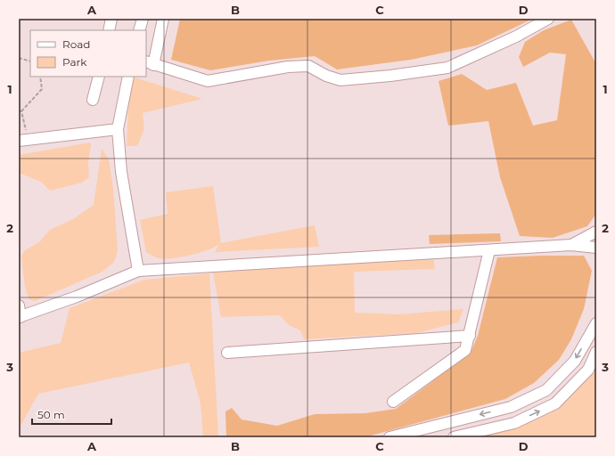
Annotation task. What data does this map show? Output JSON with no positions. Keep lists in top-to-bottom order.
{
  "legend": ["Road", "Park"],
  "scale_bar": "50 m",
  "grid": {
    "columns": [
      "A",
      "B",
      "C",
      "D"
    ],
    "rows": ["1", "2", "3"]
  }
}
